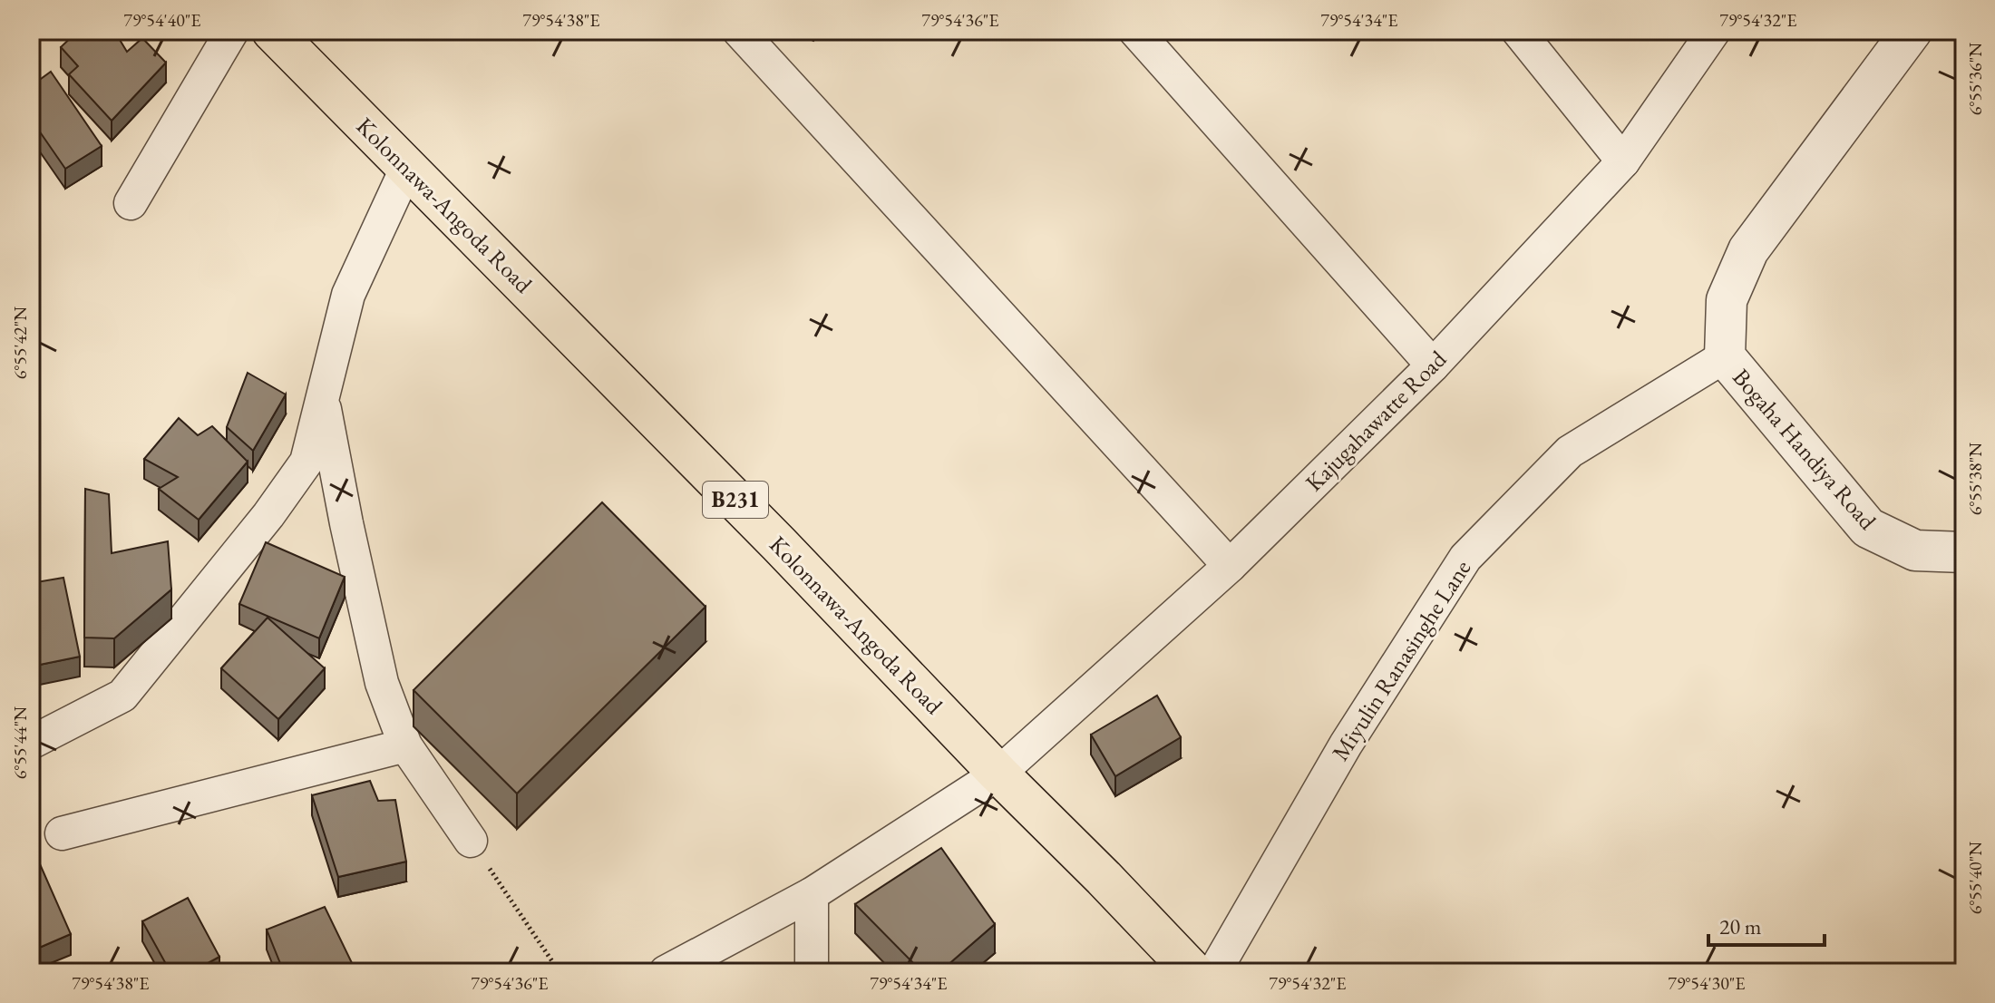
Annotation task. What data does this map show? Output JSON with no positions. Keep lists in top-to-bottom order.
{
  "streets": {
    "main road": ["Kolonnawa-Angoda Road", "B231"],
    "street": ["Kajugahawatte Road", "Bogaha Handiya Road", "Miyulin Ranasinghe Lane"]
  },
  "crossings": [
    ["Kolonnawa-Angoda Road", "Kajugahawatte Road"],
    ["Bogaha Handiya Road", "Miyulin Ranasinghe Lane"]
  ],
  "scale_bar": "20 m",
  "coordinates": [
    "79°54'40\"E",
    "79°54'38\"E",
    "79°54'36\"E",
    "79°54'34\"E",
    "79°54'32\"E",
    "6°55'36\"N",
    "6°55'42\"N",
    "6°55'38\"N",
    "6°55'44\"N",
    "6°55'40\"N",
    "79°54'30\"E"
  ]
}
